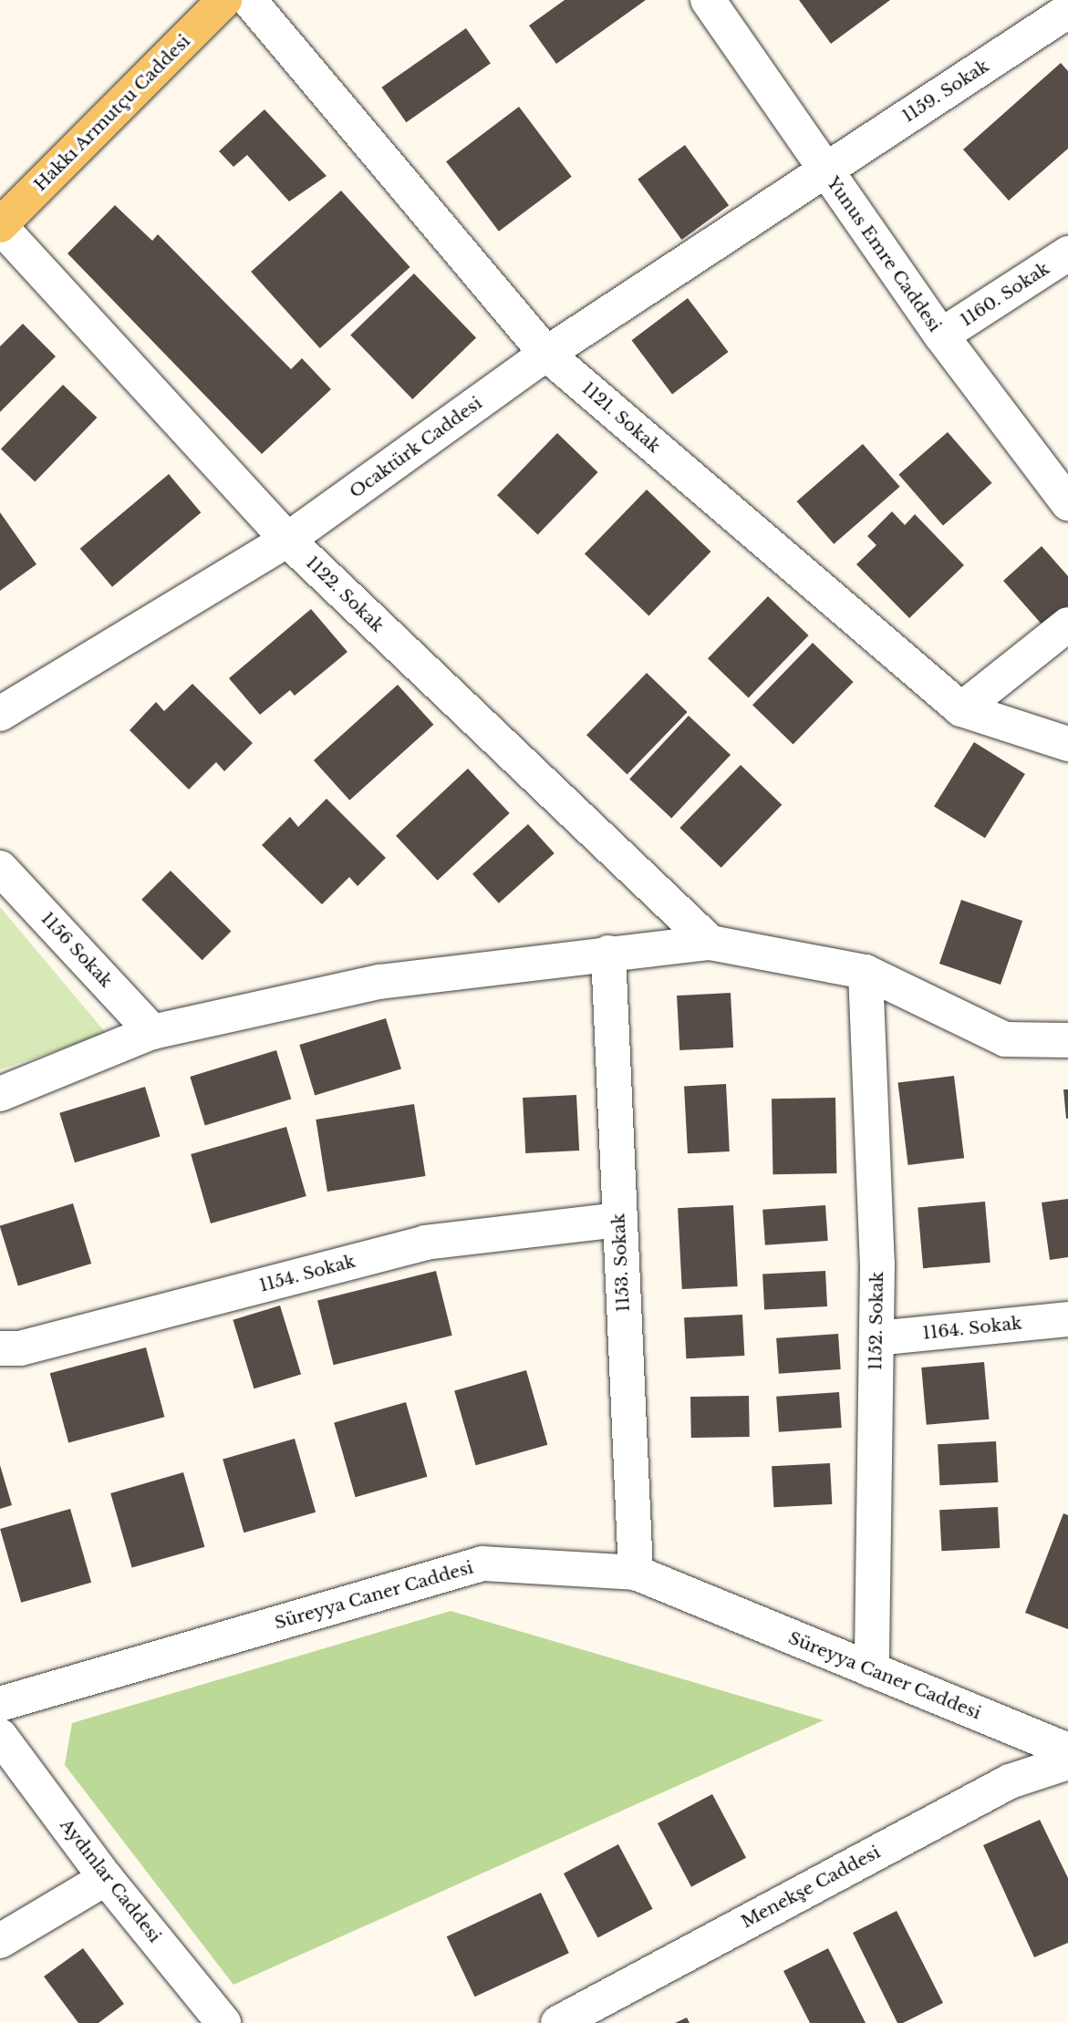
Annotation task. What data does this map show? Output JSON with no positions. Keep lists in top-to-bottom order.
{
  "streets": {
    "main road": ["Hakkı Armutçu Caddesi"],
    "street": [
      "1159. Sokak",
      "Yunus Emre Caddesi",
      "1160. Sokak",
      "1121. Sokak",
      "Ocaktürk Caddesi",
      "1122. Sokak",
      "1156 Sokak",
      "1153. Sokak",
      "1154. Sokak",
      "1152. Sokak",
      "1164. Sokak",
      "Süreyya Caner Caddesi",
      "Aydınlar Caddesi",
      "Menekşe Caddesi"
    ]
  },
  "crossings": [
    ["1159. Sokak", "Yunus Emre Caddesi"],
    ["1159. Sokak", "Ocaktürk Caddesi"],
    ["Hakkı Armutçu Caddesi", "1122. Sokak"],
    ["Yunus Emre Caddesi", "1160. Sokak"],
    ["Yunus Emre Caddesi", "Ocaktürk Caddesi"],
    ["1121. Sokak", "Ocaktürk Caddesi"],
    ["Ocaktürk Caddesi", "1122. Sokak"],
    ["1153. Sokak", "1154. Sokak"],
    ["1153. Sokak", "Süreyya Caner Caddesi"],
    ["1152. Sokak", "1164. Sokak"],
    ["1152. Sokak", "Süreyya Caner Caddesi"]
  ]
}
